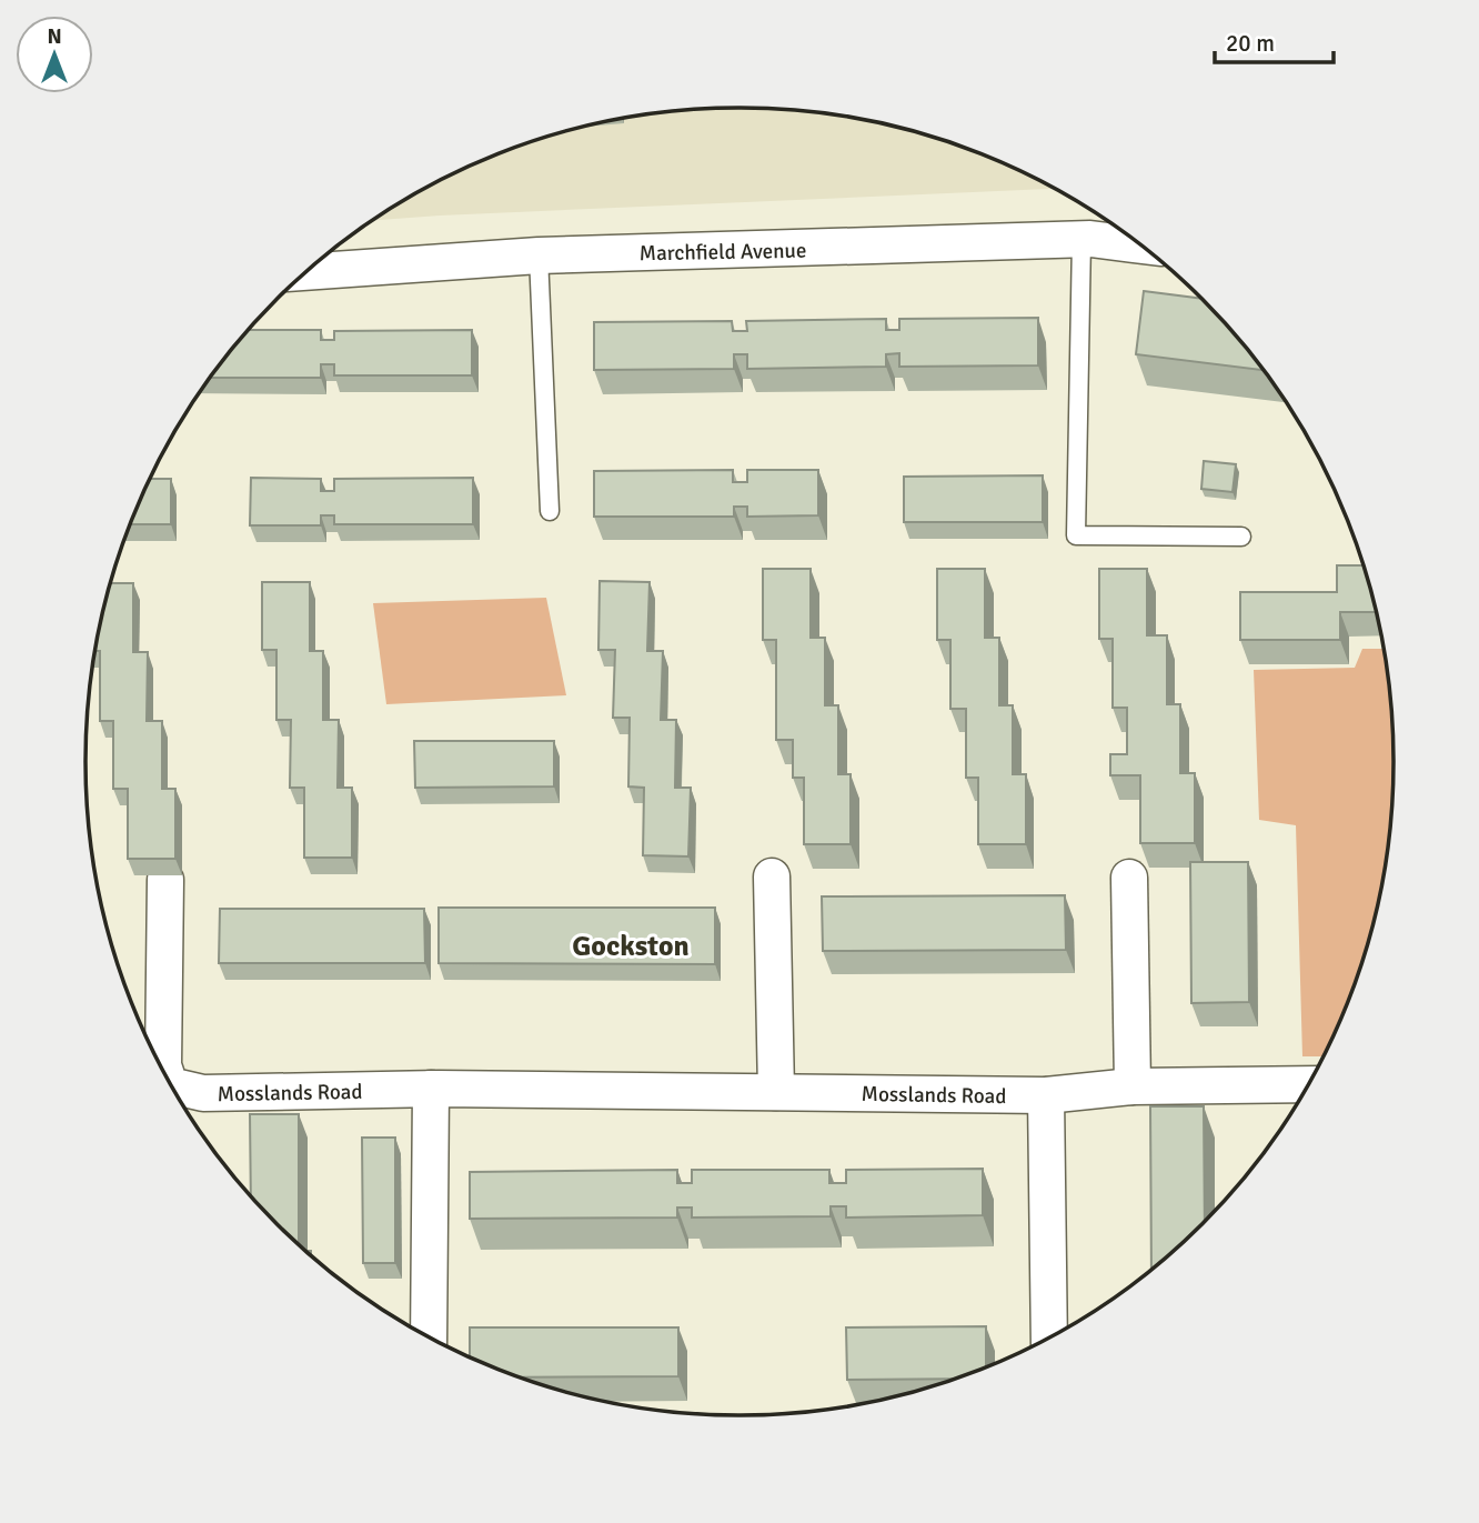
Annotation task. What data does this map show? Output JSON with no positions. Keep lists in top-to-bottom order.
{
  "streets": {
    "street": ["Marchfield Avenue", "Mosslands Road"]
  },
  "districts": ["Gockston"],
  "scale_bar": "20 m",
  "north": "top"
}
